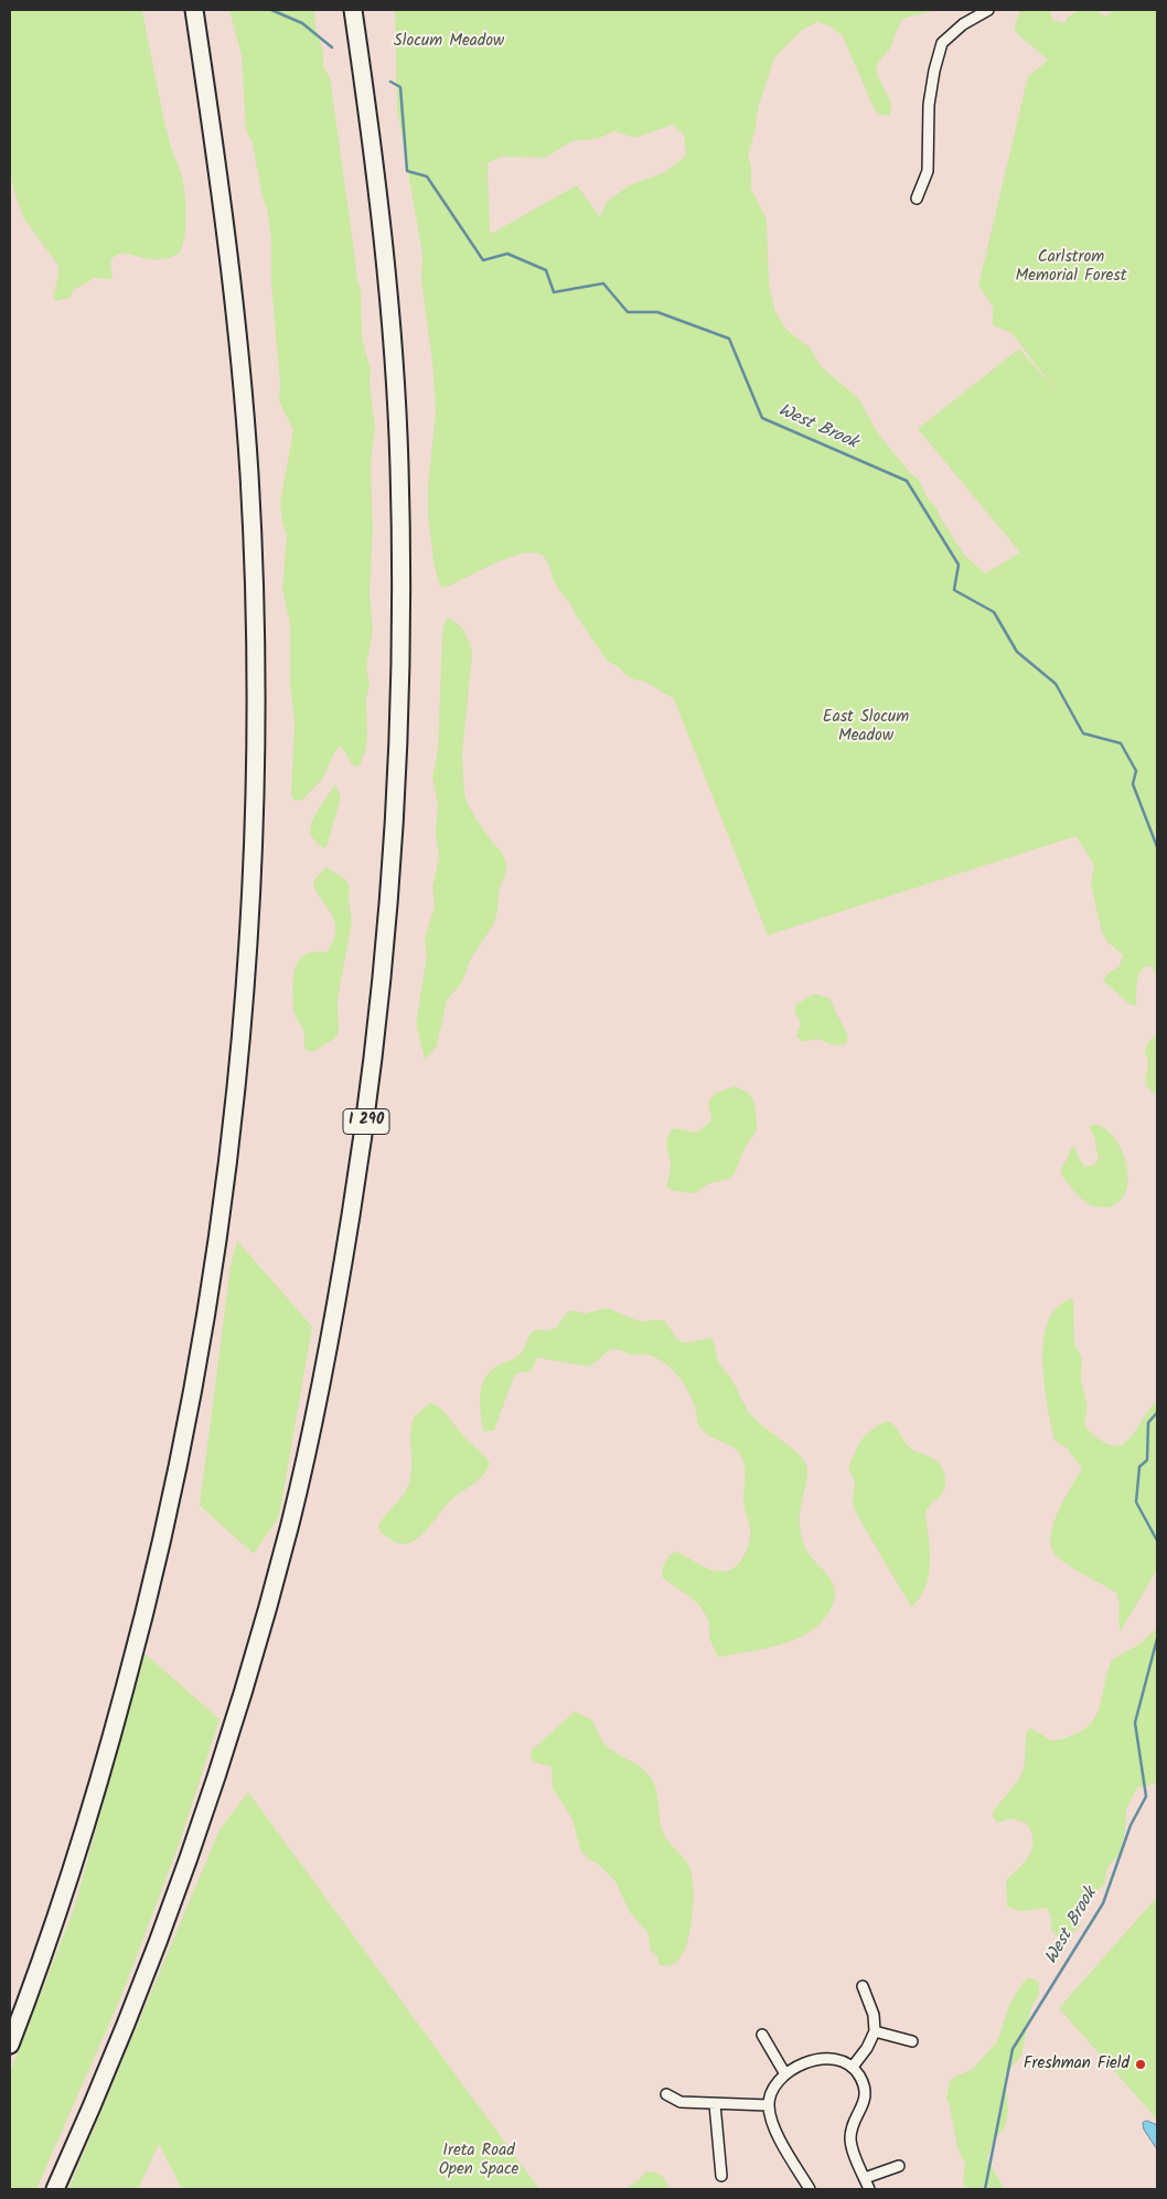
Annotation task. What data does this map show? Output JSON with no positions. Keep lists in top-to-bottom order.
{
  "streets": {
    "highway": ["I 290"]
  },
  "water": ["West Brook"],
  "parks": [
    "Slocum Meadow",
    "Carlstrom Memorial Forest",
    "East Slocum Meadow",
    "Ireta Road Open Space"
  ],
  "places": ["Freshman Field"]
}
